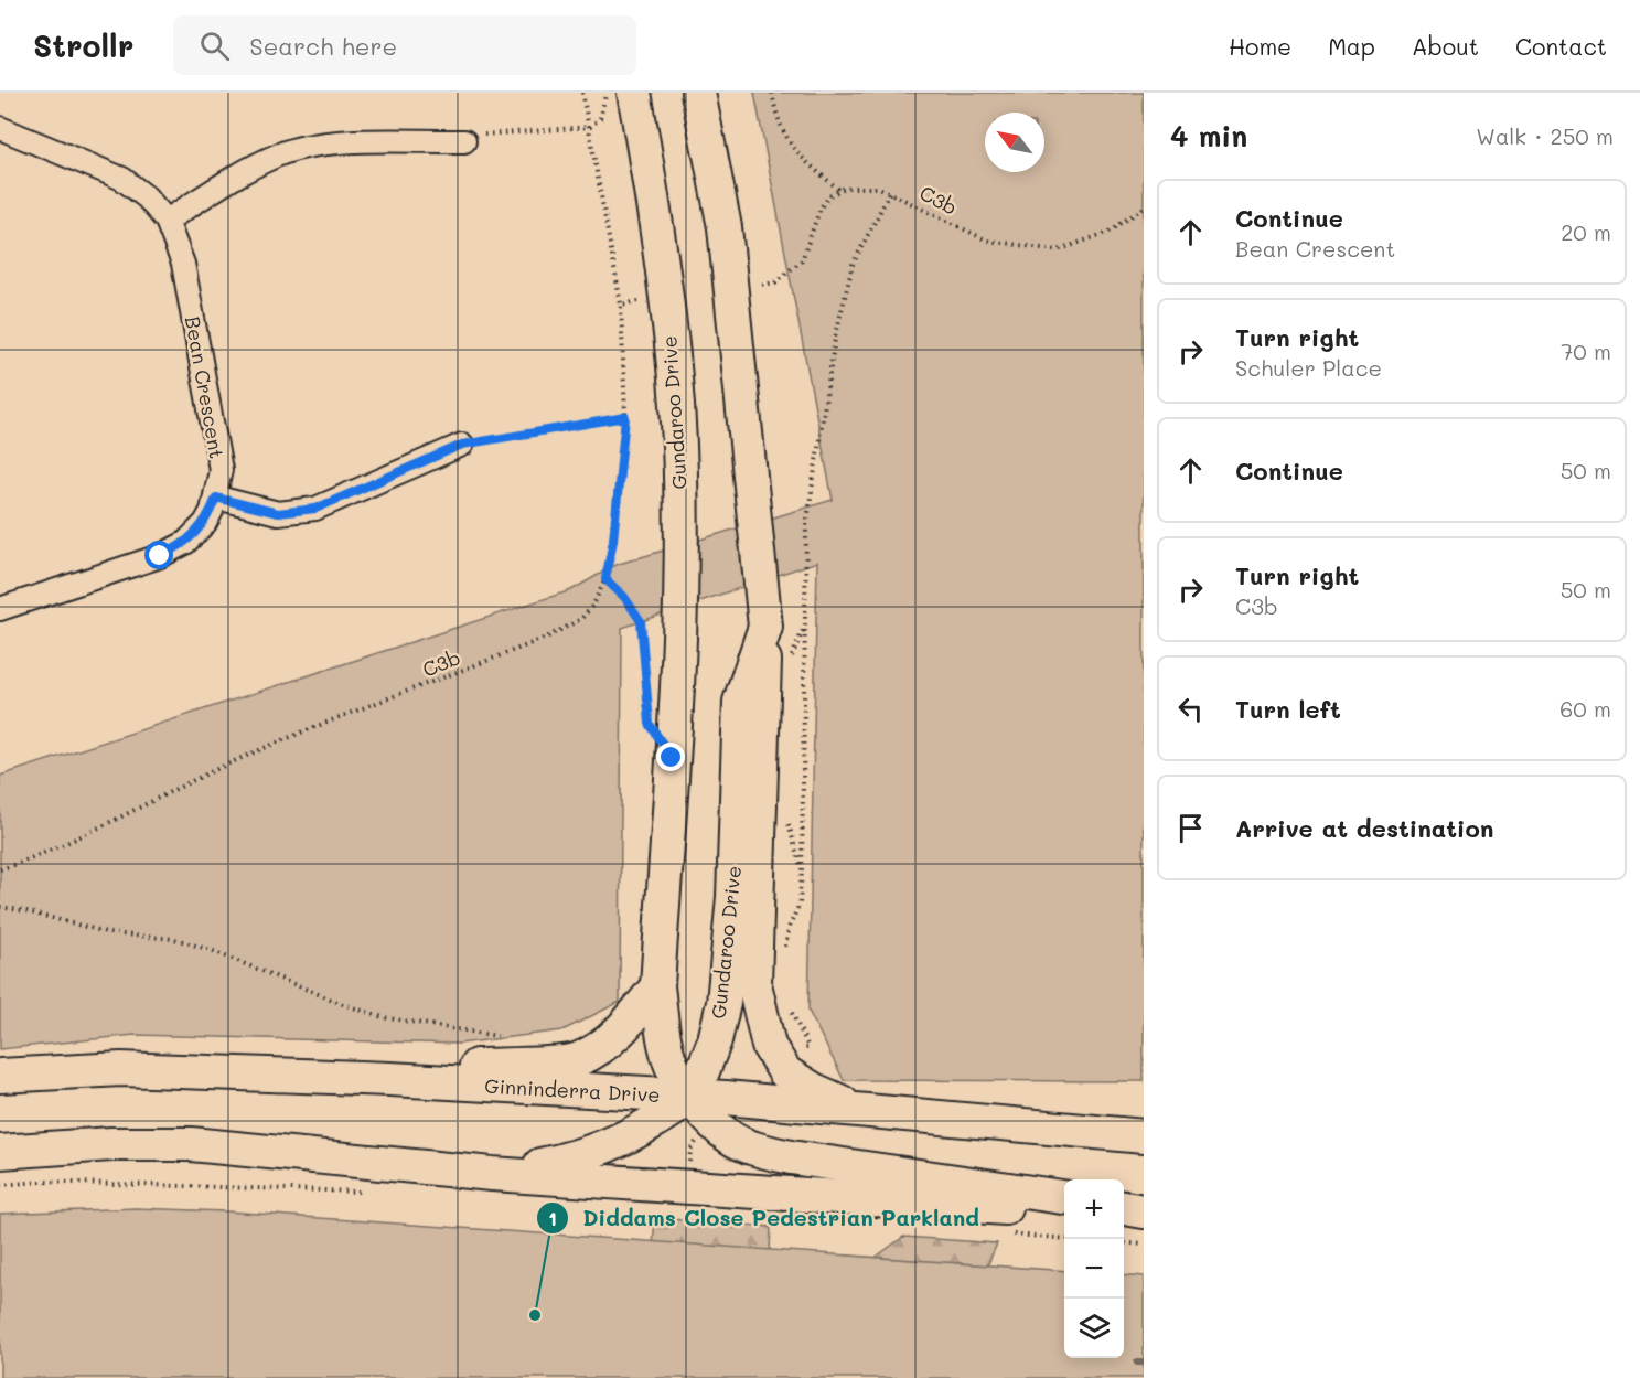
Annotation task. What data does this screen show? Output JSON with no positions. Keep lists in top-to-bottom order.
{
  "streets": {
    "main road": ["Gundaroo Drive", "Ginninderra Drive"],
    "street": ["Bean Crescent"],
    "path": ["C3b"]
  },
  "crossings": [
    ["Gundaroo Drive", "Ginninderra Drive"]
  ],
  "places": ["Diddams Close Pedestrian Parkland"],
  "north": "top left",
  "page": {
    "header": "Strollr",
    "search": "Search here",
    "nav": [
      "Home",
      "Map",
      "About",
      "Contact"
    ],
    "heading": ["4 min", "Walk · 250 m"],
    "list": [
      ["Continue", "Bean Crescent", "20 m"],
      ["Turn right", "Schuler Place", "70 m"],
      ["Continue", "50 m"],
      ["Turn right", "C3b", "50 m"],
      ["Turn left", "60 m"],
      "Arrive at destination"
    ],
    "map_buttons": ["+", "−"]
  }
}
